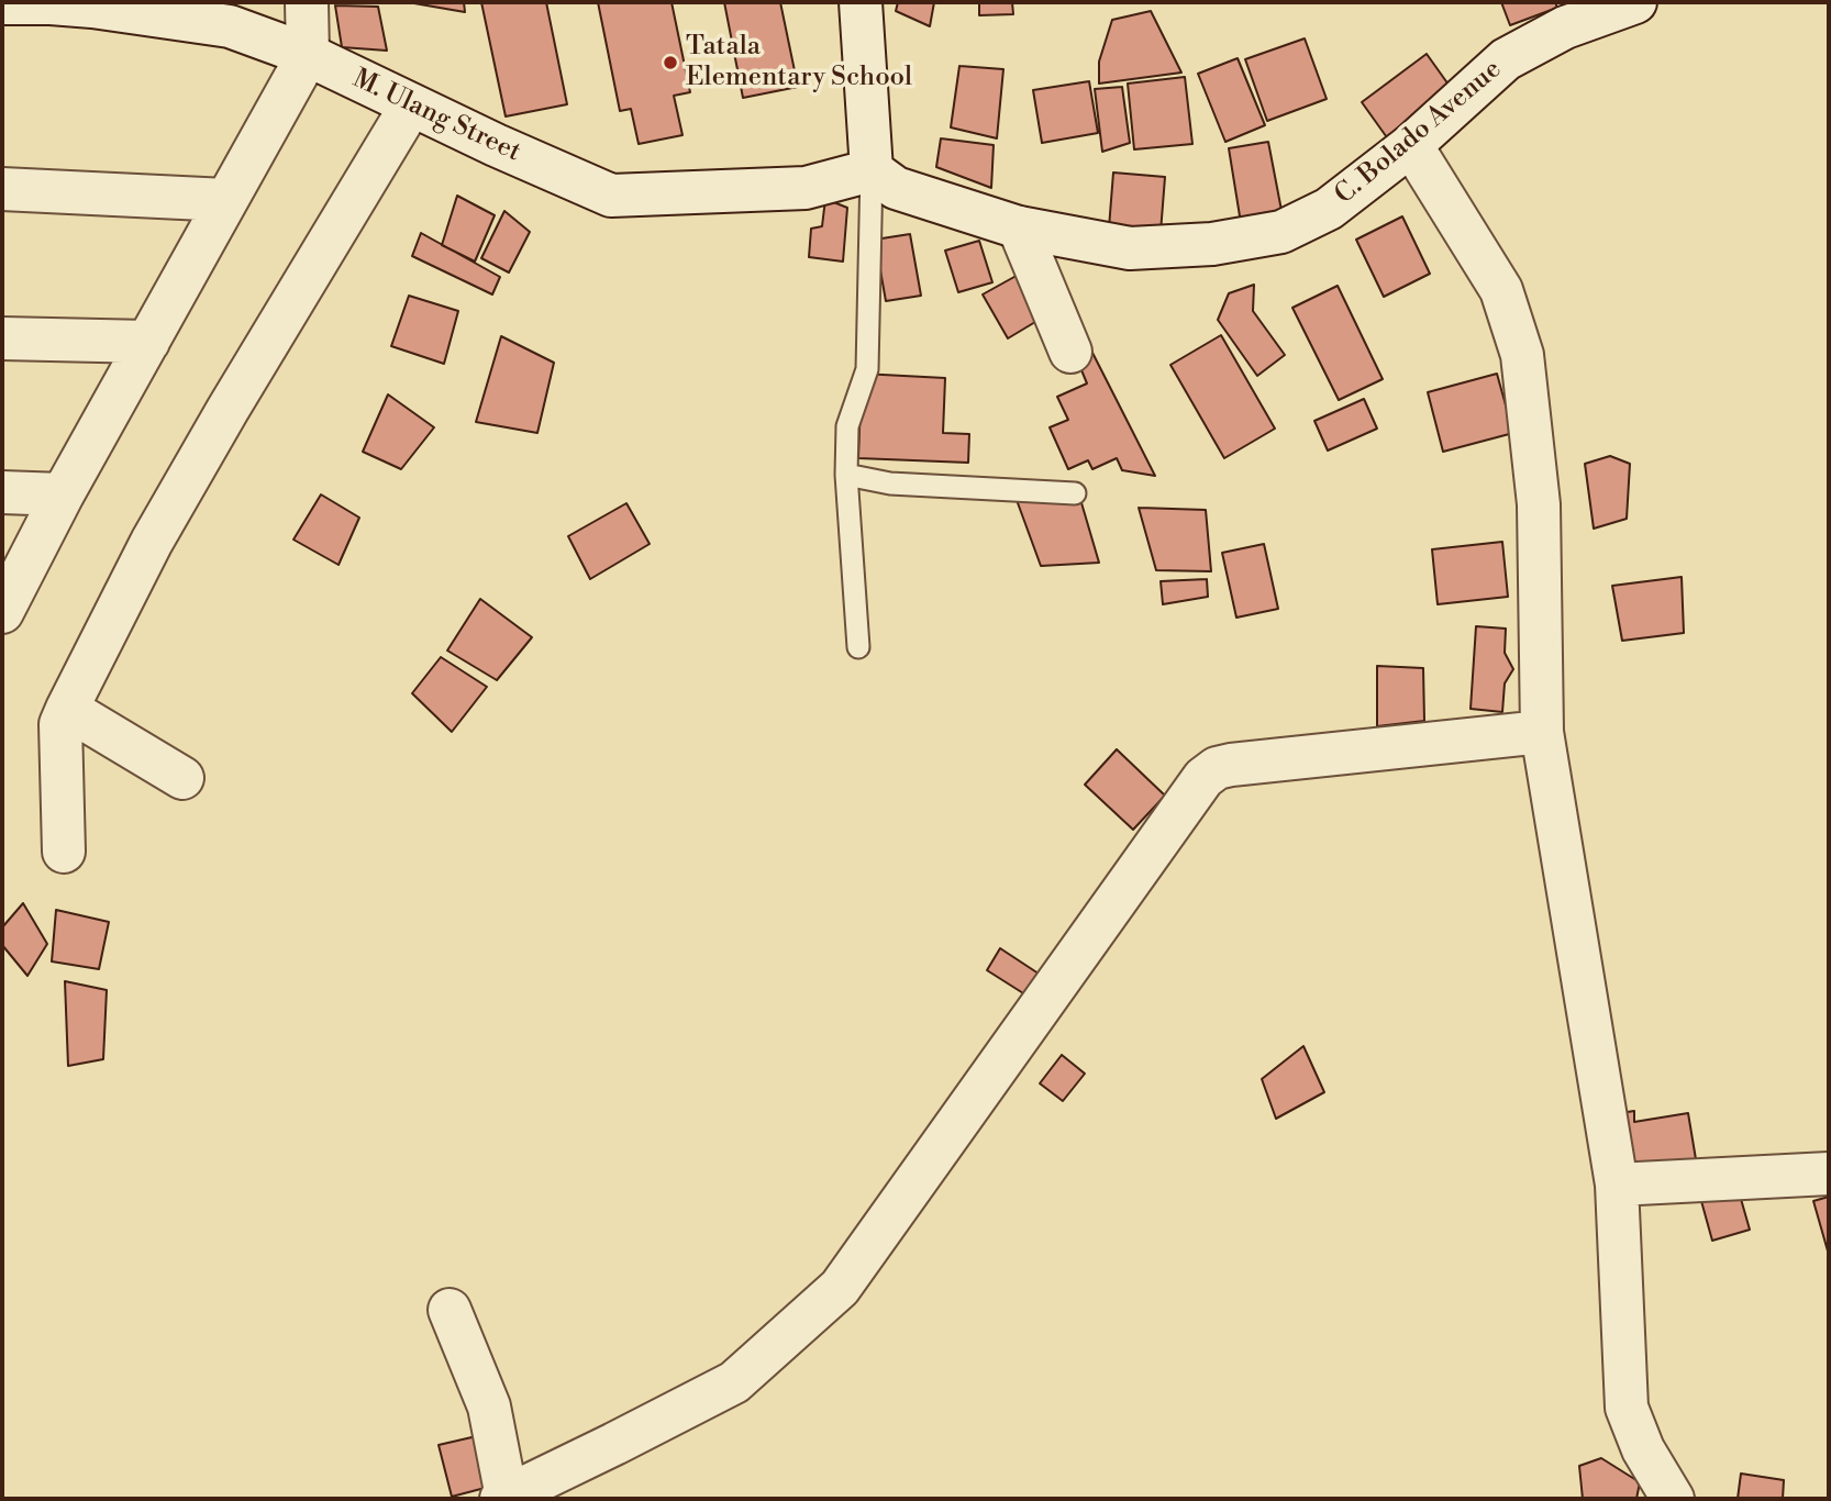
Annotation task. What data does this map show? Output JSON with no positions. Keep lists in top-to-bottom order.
{
  "streets": {
    "street": ["M. Ulang Street", "C. Bolado Avenue"]
  },
  "crossings": [
    ["M. Ulang Street", "C. Bolado Avenue"]
  ],
  "places": ["Tatala Elementary School"]
}
